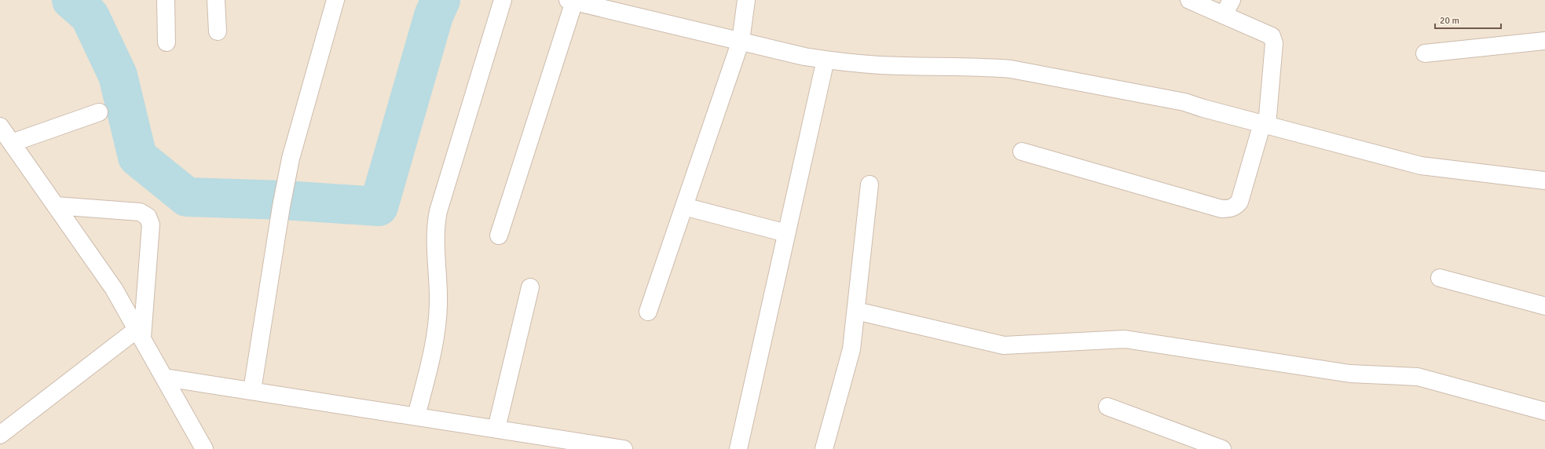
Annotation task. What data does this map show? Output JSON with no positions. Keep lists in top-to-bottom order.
{
  "scale_bar": "20 m"
}
